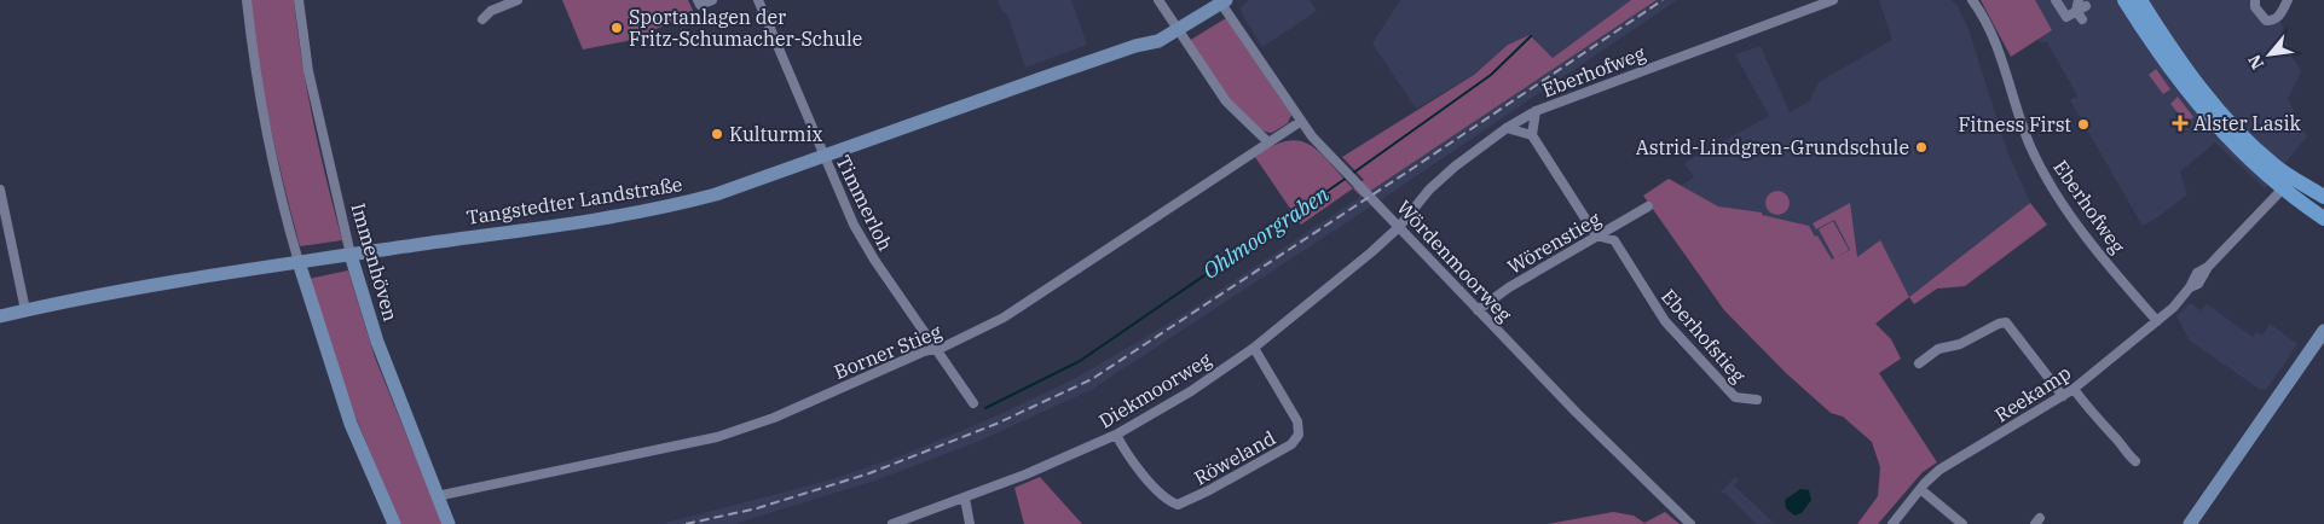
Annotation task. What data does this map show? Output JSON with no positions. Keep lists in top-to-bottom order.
{
  "streets": {
    "street": [
      "Eberhofweg",
      "Tangstedter Landstraße",
      "Timmerloh",
      "Wörenstieg",
      "Wördenmoorweg",
      "Immenhöven",
      "Eberhofstieg",
      "Borner Stieg",
      "Diekmoorweg",
      "Reekamp",
      "Röweland"
    ]
  },
  "crossings": [
    ["Eberhofweg", "Wördenmoorweg"],
    ["Eberhofweg", "Diekmoorweg"],
    ["Eberhofweg", "Reekamp"],
    ["Tangstedter Landstraße", "Timmerloh"],
    ["Tangstedter Landstraße", "Wördenmoorweg"],
    ["Tangstedter Landstraße", "Immenhöven"],
    ["Timmerloh", "Borner Stieg"],
    ["Wörenstieg", "Wördenmoorweg"],
    ["Wörenstieg", "Eberhofstieg"],
    ["Wördenmoorweg", "Borner Stieg"],
    ["Wördenmoorweg", "Diekmoorweg"],
    ["Immenhöven", "Borner Stieg"],
    ["Diekmoorweg", "Röweland"]
  ],
  "water": ["Ohlmoorgraben"],
  "places": {
    "other": [
      "Sportanlagen der Fritz-Schumacher-Schule",
      "Fitness First",
      "Kulturmix",
      "Astrid-Lindgren-Grundschule"
    ],
    "health": ["Alster Lasik"]
  },
  "north": "bottom left"
}
